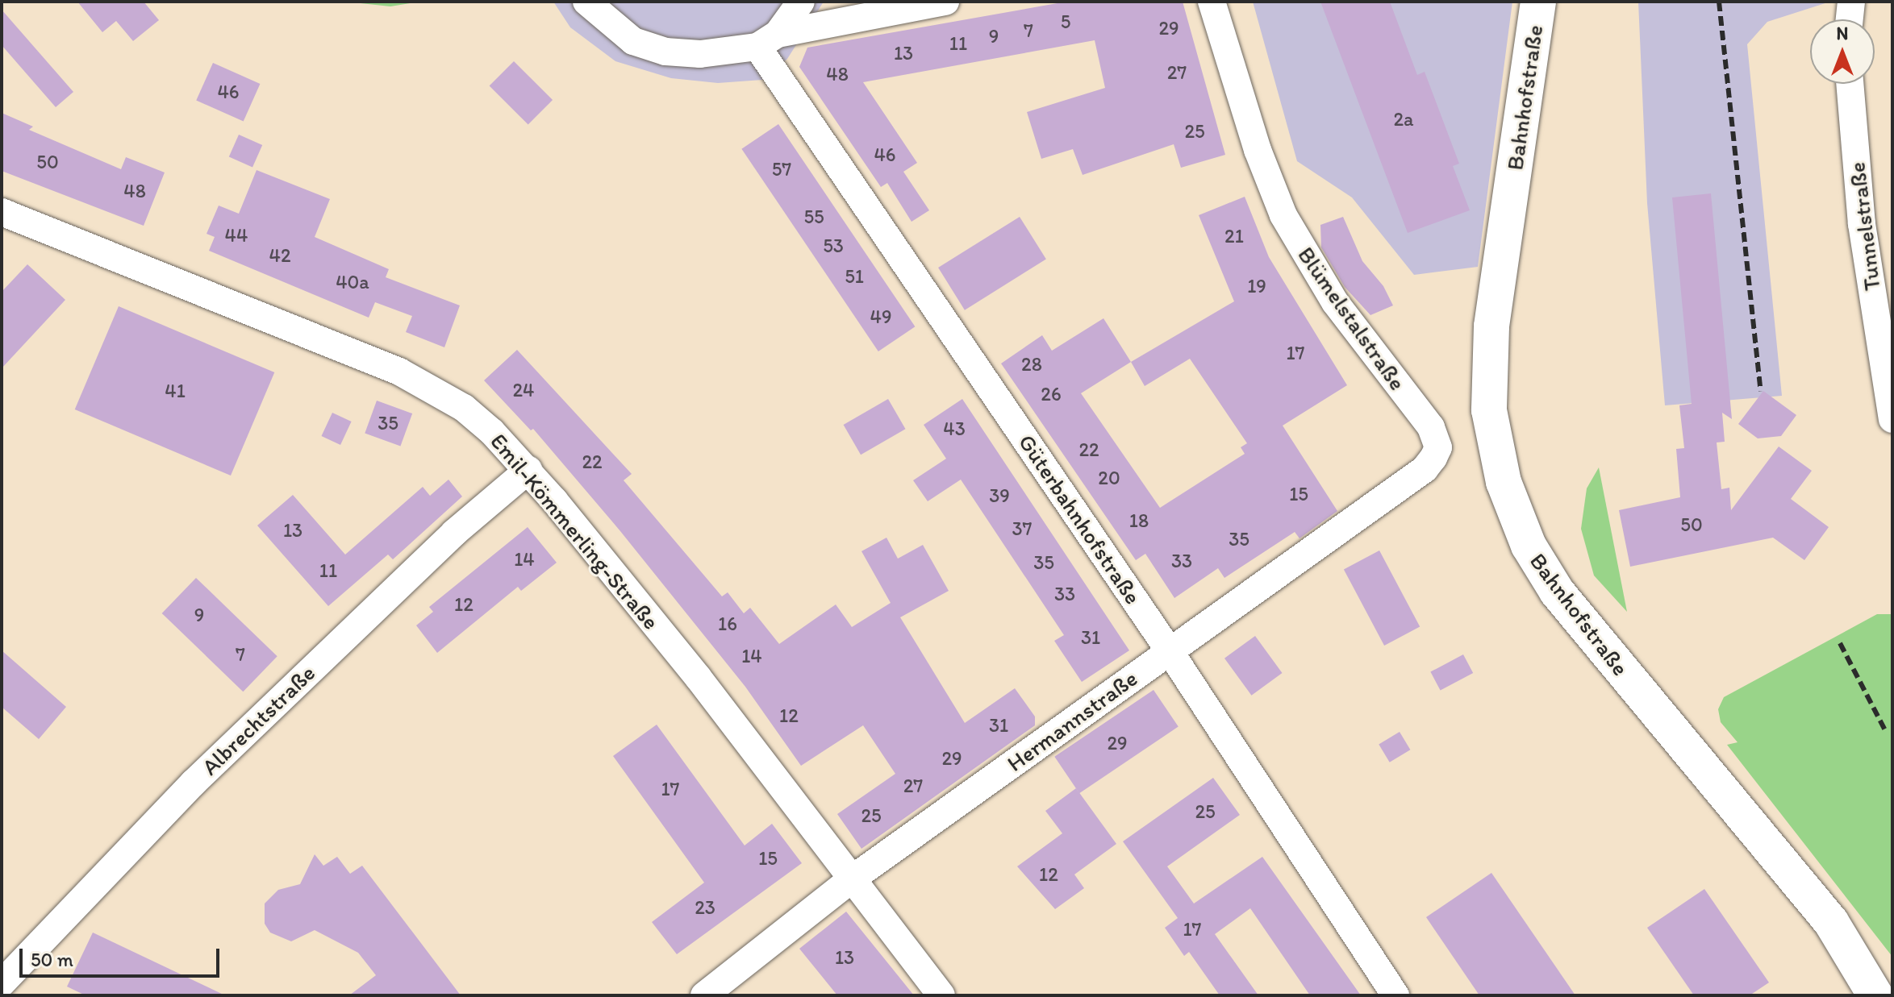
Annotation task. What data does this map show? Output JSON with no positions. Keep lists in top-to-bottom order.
{
  "streets": {
    "street": [
      "Bahnhofstraße",
      "Tunnelstraße",
      "Blümelstalstraße",
      "Güterbahnhofstraße",
      "Emil-Kömmerling-Straße",
      "Albrechtstraße",
      "Hermannstraße"
    ]
  },
  "crossings": [
    ["Blümelstalstraße", "Hermannstraße"],
    ["Güterbahnhofstraße", "Hermannstraße"],
    ["Emil-Kömmerling-Straße", "Albrechtstraße"],
    ["Emil-Kömmerling-Straße", "Hermannstraße"]
  ],
  "house_numbers": [
    "5",
    "29",
    "7",
    "9",
    "11",
    "13",
    "27",
    "48",
    "46",
    "2a",
    "25",
    "46",
    "50",
    "57",
    "48",
    "55",
    "44",
    "21",
    "53",
    "42",
    "51",
    "40a",
    "19",
    "49",
    "17",
    "28",
    "24",
    "41",
    "26",
    "35",
    "43",
    "22",
    "22",
    "20",
    "15",
    "39",
    "18",
    "50",
    "37",
    "13",
    "35",
    "14",
    "33",
    "35",
    "11",
    "33",
    "12",
    "9",
    "16",
    "31",
    "7",
    "14",
    "12",
    "31",
    "29",
    "29",
    "27",
    "17",
    "25",
    "25",
    "15",
    "12",
    "23",
    "17",
    "13"
  ],
  "scale_bar": "50 m",
  "north": "top"
}
